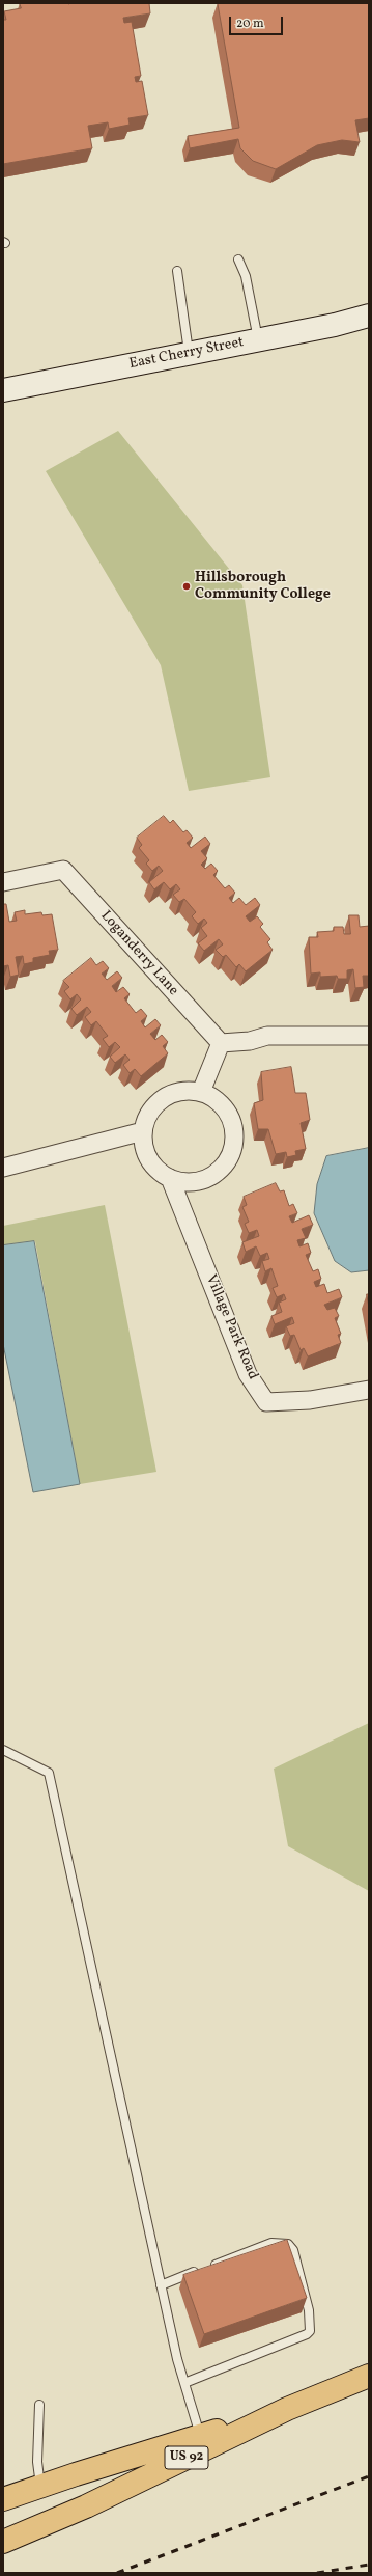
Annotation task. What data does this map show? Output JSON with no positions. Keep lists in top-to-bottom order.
{
  "streets": {
    "main road": ["US 92"],
    "street": ["East Cherry Street", "Loganderry Lane", "Village Park Road"]
  },
  "places": ["Hillsborough Community College"],
  "scale_bar": "20 m"
}
